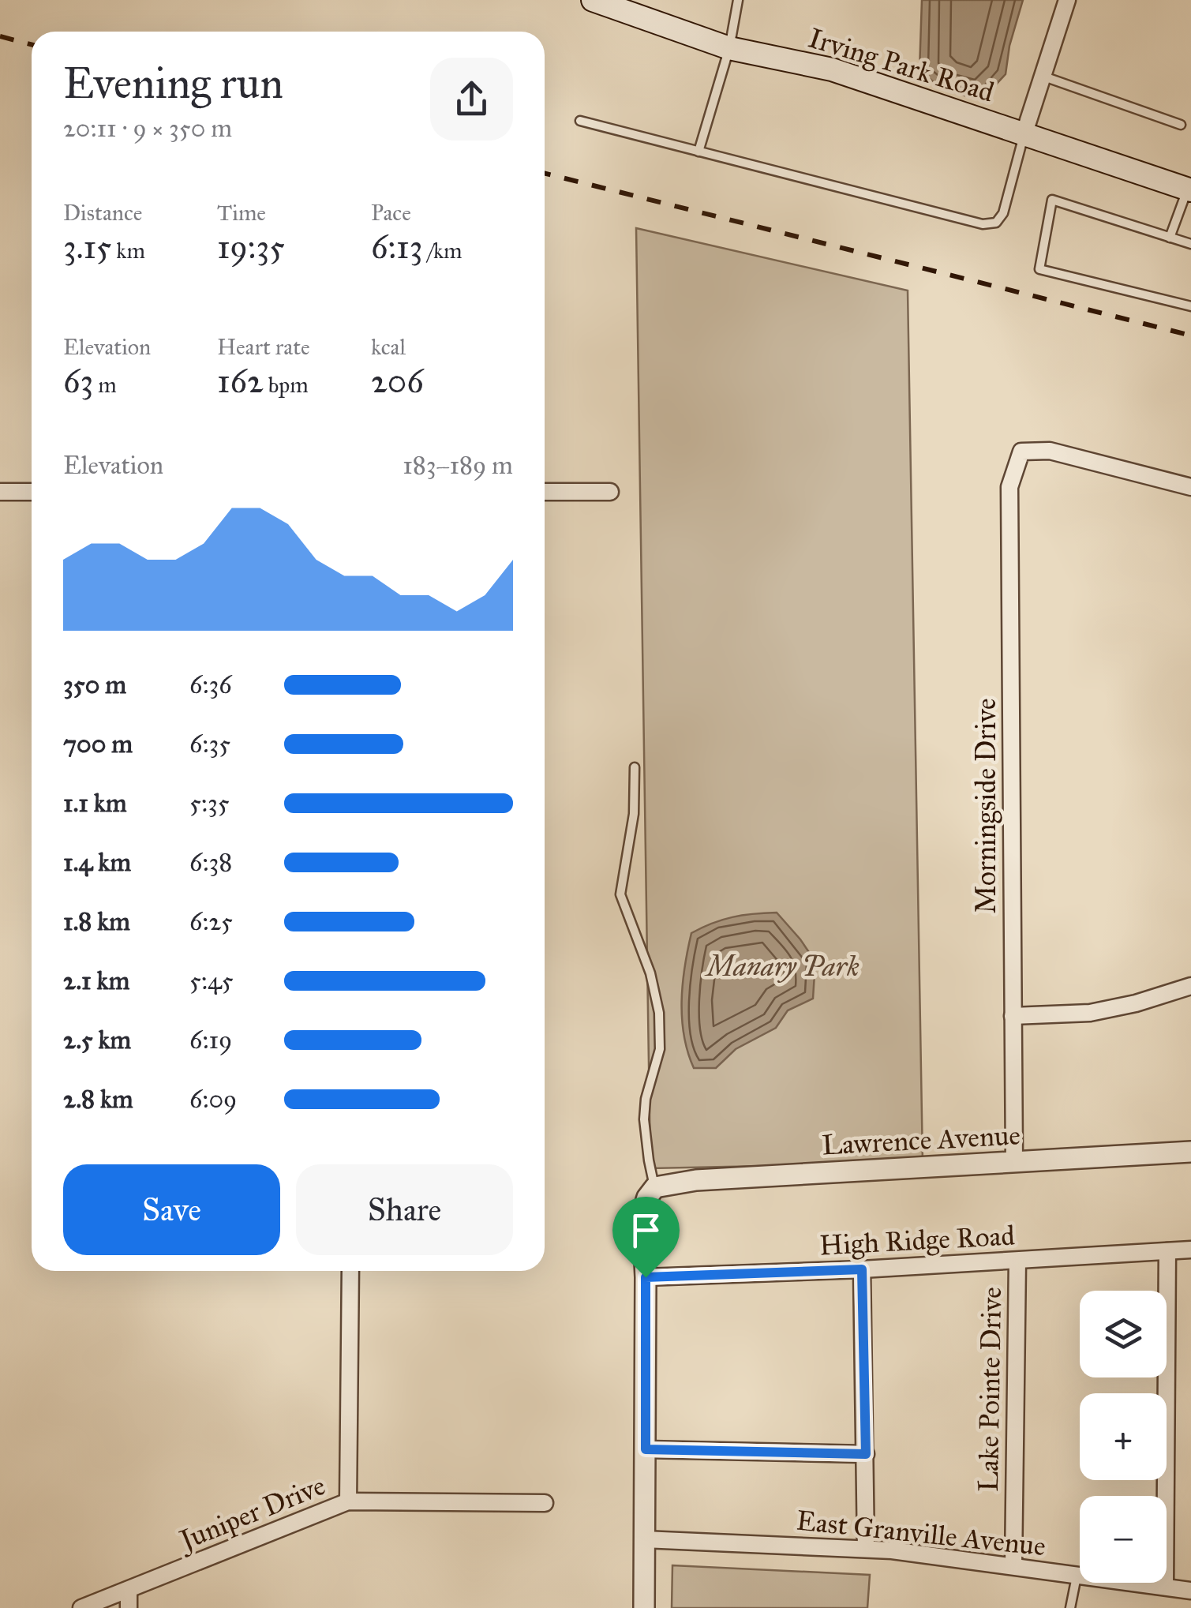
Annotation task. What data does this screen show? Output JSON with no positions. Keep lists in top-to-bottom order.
{
  "streets": {
    "main road": ["Irving Park Road"],
    "street": [
      "Morningside Drive",
      "Lawrence Avenue",
      "High Ridge Road",
      "Lake Pointe Drive",
      "Juniper Drive",
      "East Granville Avenue"
    ]
  },
  "crossings": [
    ["Morningside Drive", "Lawrence Avenue"],
    ["High Ridge Road", "Lake Pointe Drive"],
    ["Lake Pointe Drive", "East Granville Avenue"]
  ],
  "parks": ["Manary Park"],
  "page": {
    "heading": ["Evening run", "20:11 · 9 × 350 m"],
    "stats": [
      ["Distance", "3.15 km"],
      ["Time", "19:35"],
      ["Pace", "6:13 /km"],
      ["Elevation", "63 m"],
      ["Heart rate", "162 bpm"],
      ["kcal", "206"]
    ],
    "chart": ["Elevation", "183–189 m"],
    "list": [
      {
        "name": "350 m",
        "note": "6:36"
      },
      {
        "name": "700 m",
        "note": "6:35"
      },
      {
        "name": "1.1 km",
        "note": "5:35"
      },
      {
        "name": "1.4 km",
        "note": "6:38"
      },
      {
        "name": "1.8 km",
        "note": "6:25"
      },
      {
        "name": "2.1 km",
        "note": "5:45"
      },
      {
        "name": "2.5 km",
        "note": "6:19"
      },
      {
        "name": "2.8 km",
        "note": "6:09"
      }
    ],
    "buttons": ["Save", "Share"],
    "map_buttons": ["+", "−"]
  }
}
